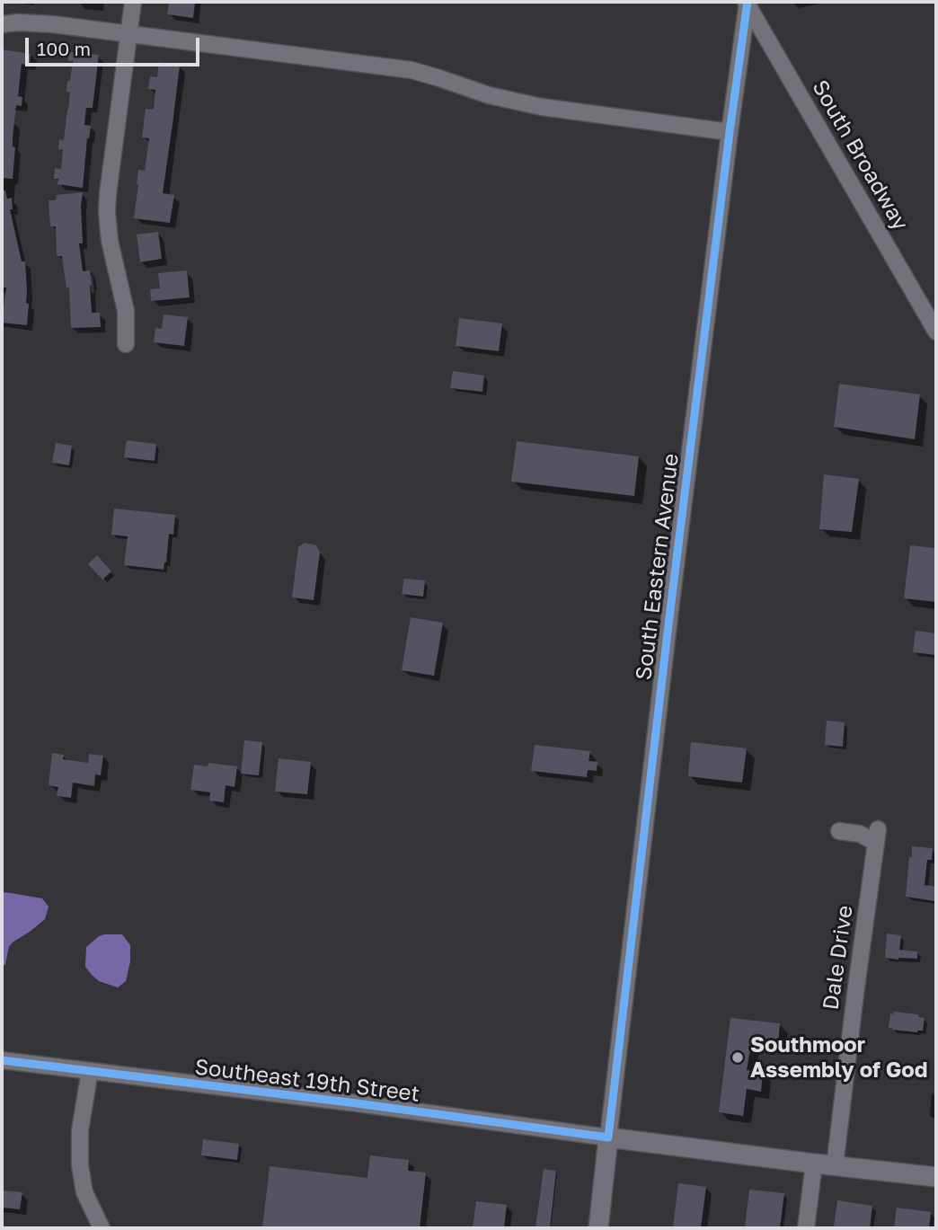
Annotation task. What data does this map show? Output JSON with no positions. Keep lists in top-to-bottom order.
{
  "streets": {
    "main road": ["South Eastern Avenue", "Southeast 19th Street"],
    "street": ["South Broadway", "Dale Drive"]
  },
  "crossings": [
    ["South Broadway", "South Eastern Avenue"],
    ["South Eastern Avenue", "Southeast 19th Street"],
    ["Dale Drive", "Southeast 19th Street"]
  ],
  "places": ["Southmoor Assembly of God"],
  "scale_bar": "100 m"
}
